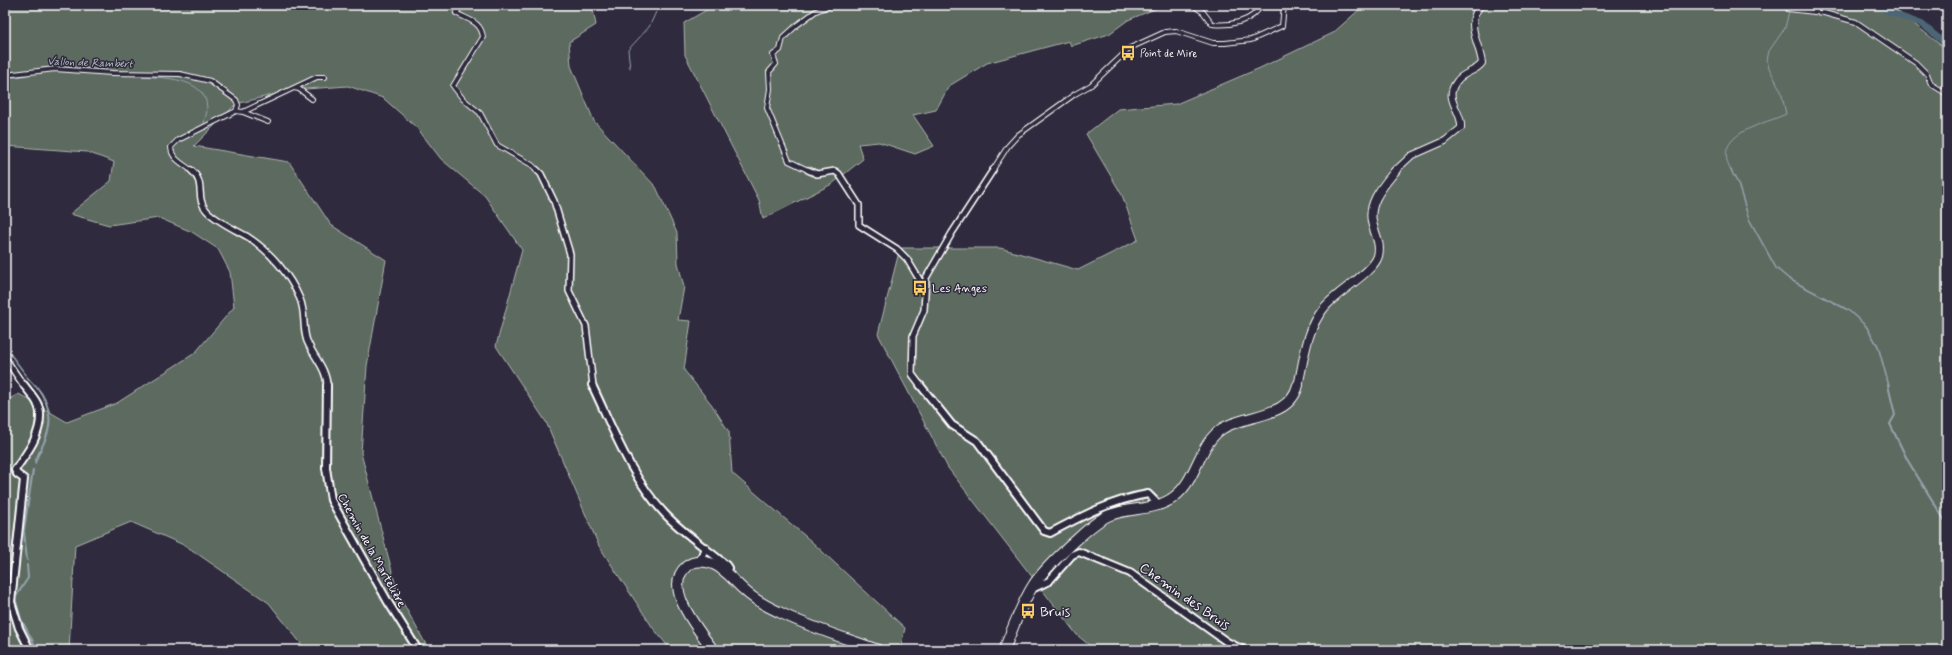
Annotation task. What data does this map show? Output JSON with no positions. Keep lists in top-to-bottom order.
{
  "streets": {
    "street": ["Chemin de la Martelière", "Chemin des Bruis"]
  },
  "water": ["Vallon de Rambert"],
  "places": {
    "bus stop": ["Point de Mire", "Les Anges", "Bruis"]
  }
}
